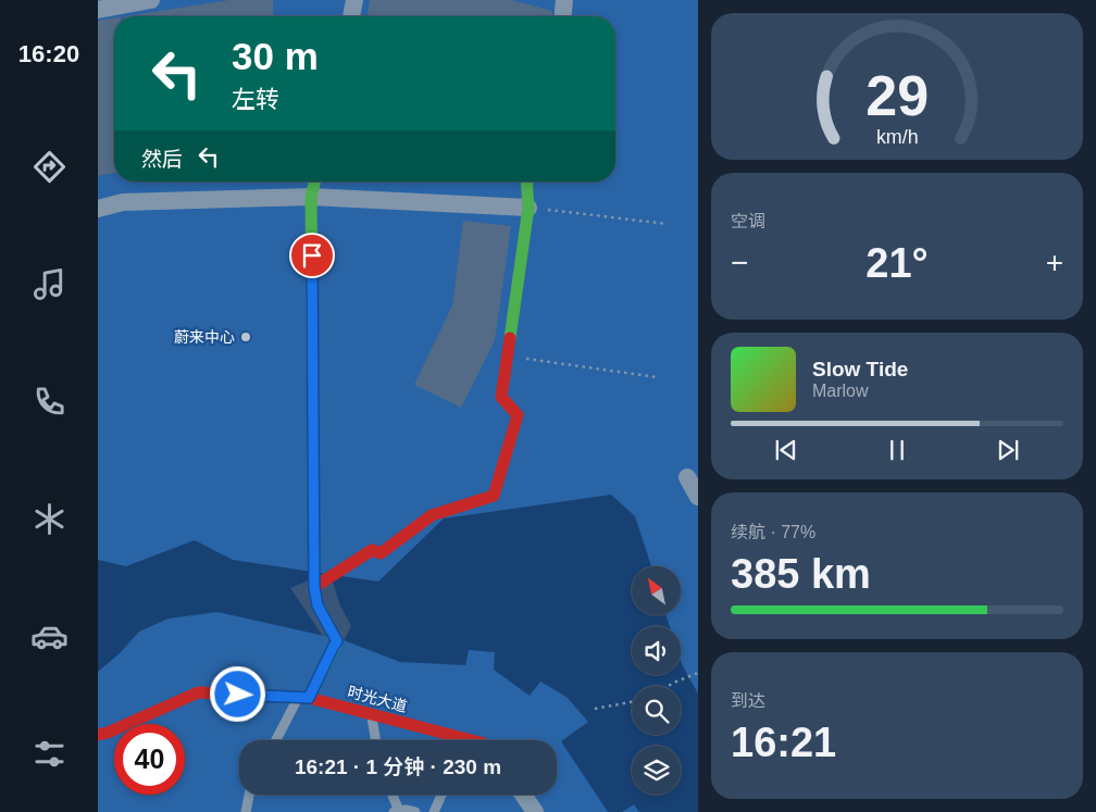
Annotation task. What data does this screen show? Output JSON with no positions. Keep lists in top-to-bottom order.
{
  "streets": {
    "street": ["时光大道"]
  },
  "places": ["蔚来中心"],
  "north": "top left",
  "page": {
    "tabs": "16:20",
    "turn": ["30 m", "左转"],
    "then": "然后",
    "tile": [
      "空调",
      ["续航 · 77%", "385 km"],
      ["到达", "16:21"]
    ],
    "heat": ["−", "21°", "+"],
    "song": ["Slow Tide", "Marlow"],
    "limit": "40",
    "trip": "16:21 · 1 分钟 · 230 m",
    "gauge": ["29", "km/h"]
  }
}
